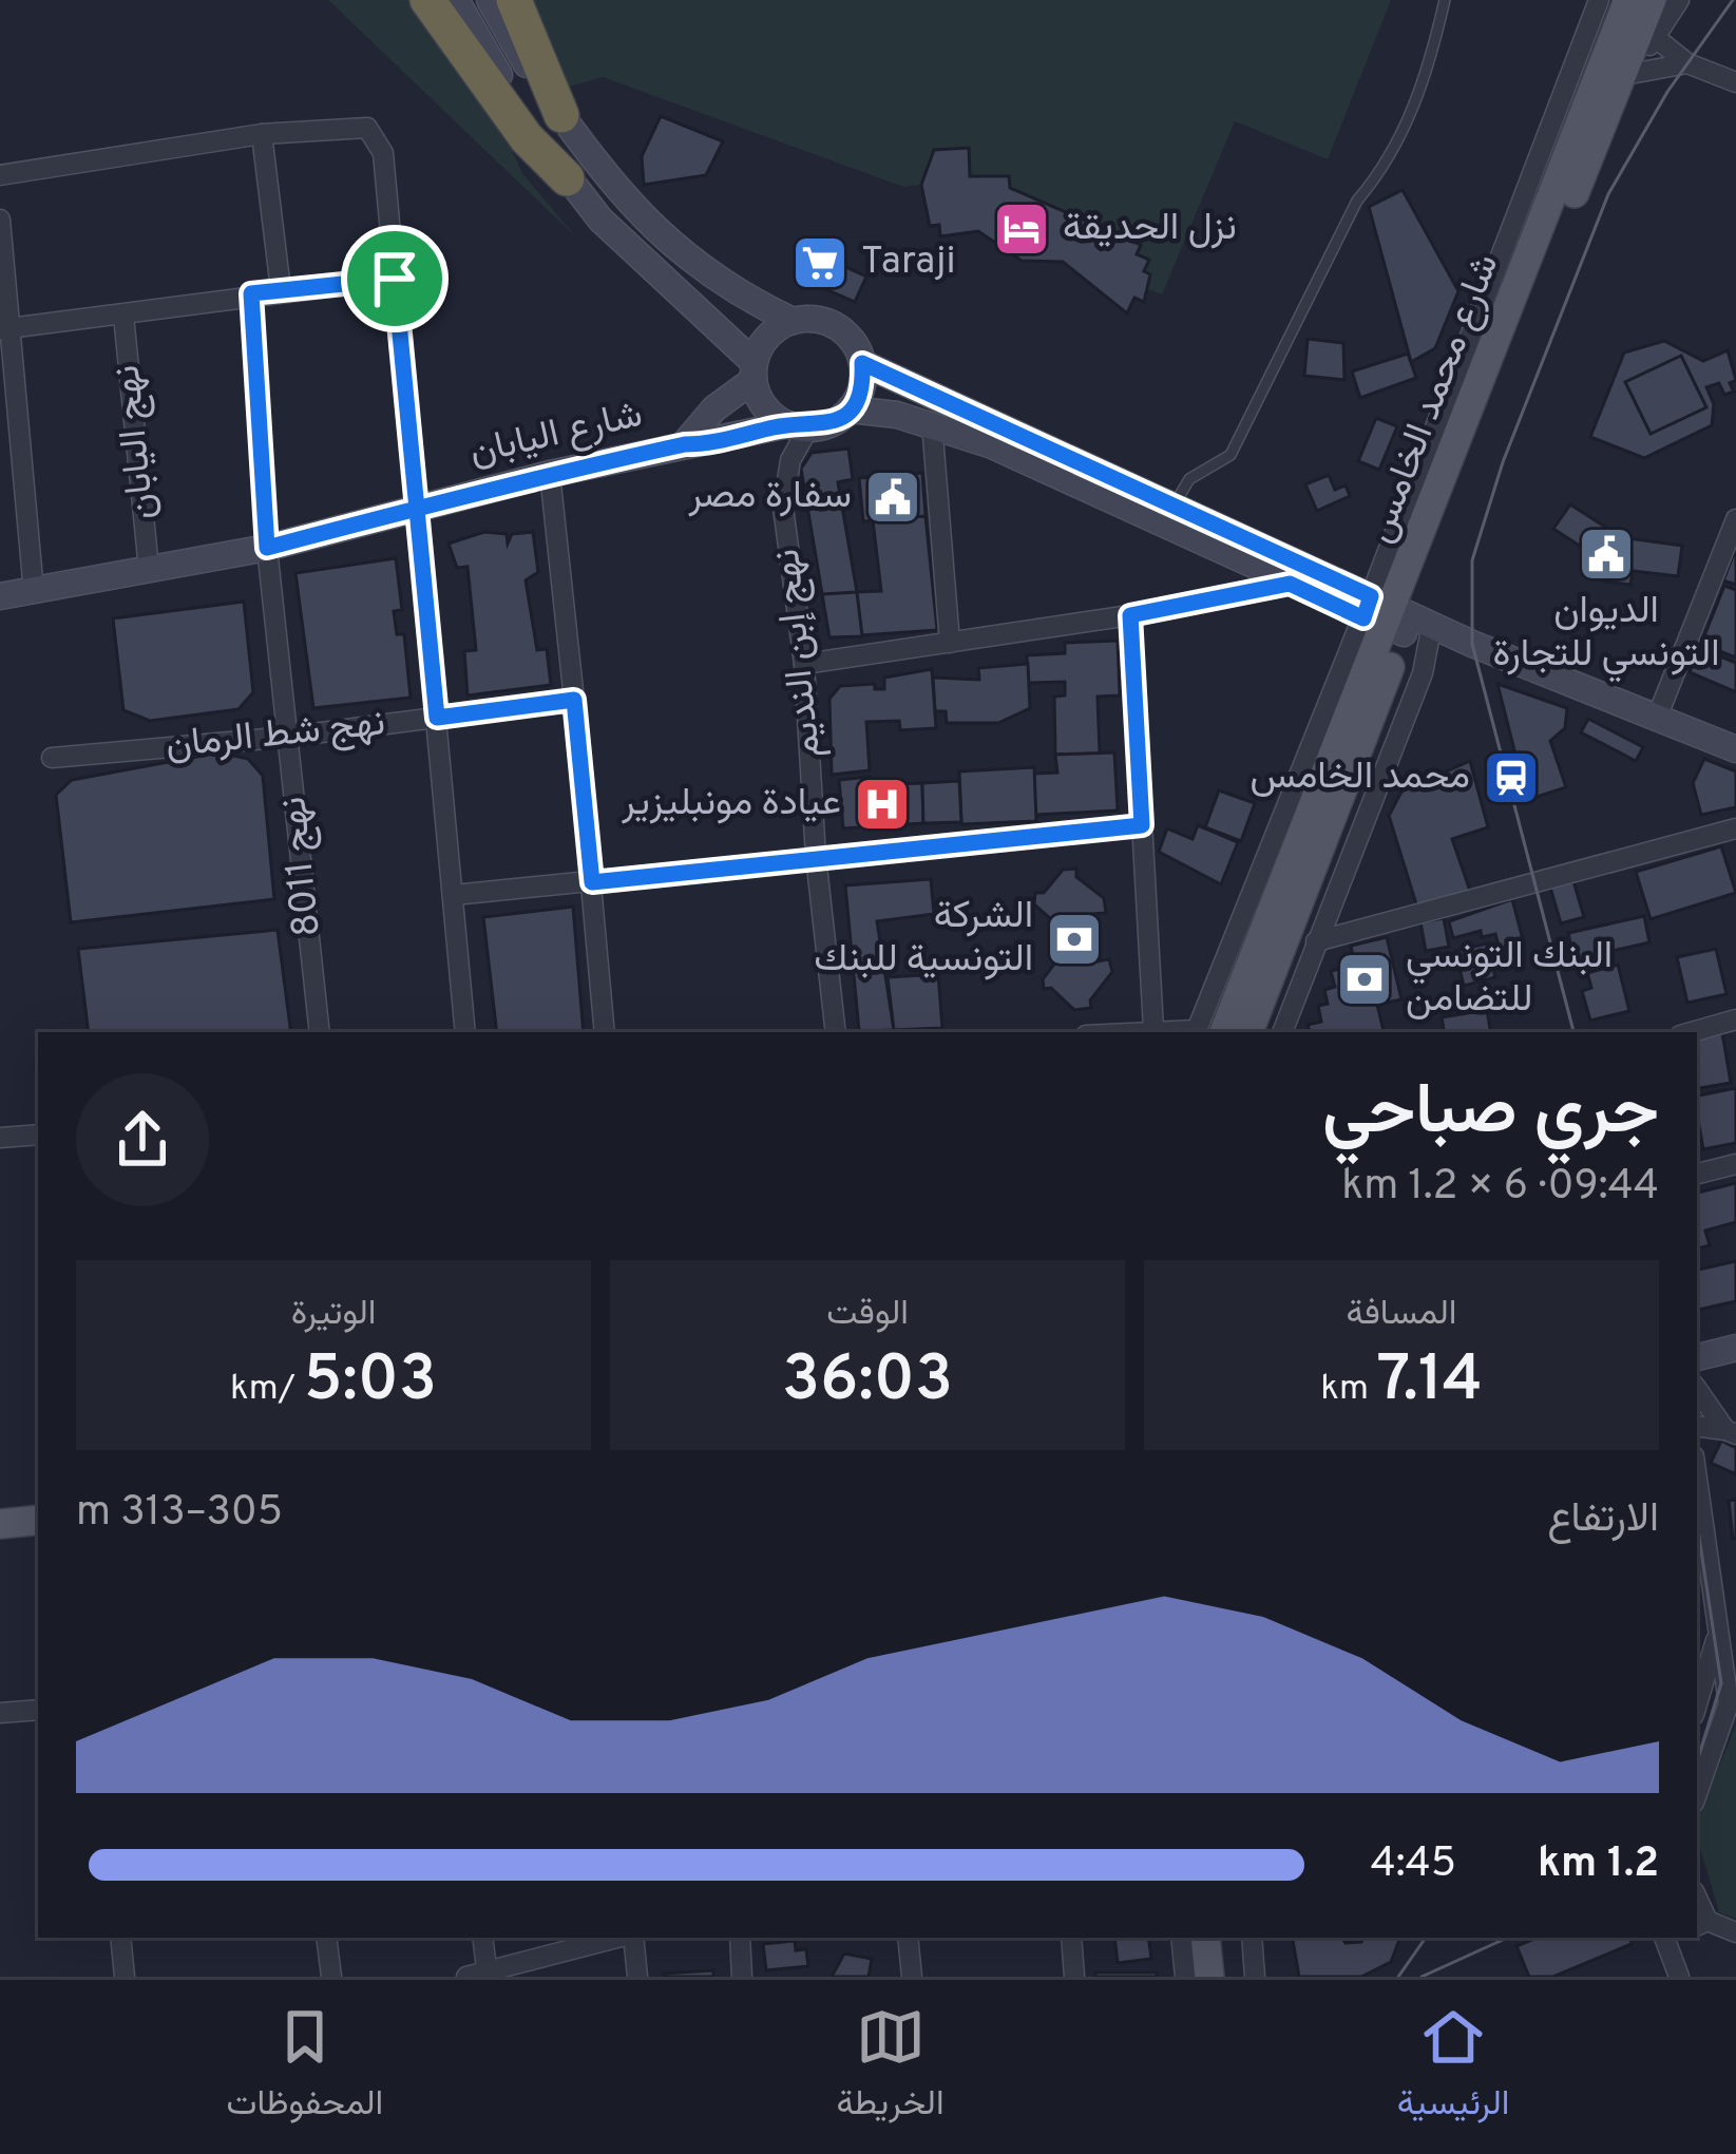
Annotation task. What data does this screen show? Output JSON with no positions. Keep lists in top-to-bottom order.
{
  "streets": {
    "main road": ["شارع محمد الخامس", "شارع اليابان"],
    "street": [
      "نهج اليابان",
      "نهج إبن النديم",
      "نهج شط الرمان",
      "نهج 8011"
    ]
  },
  "crossings": [
    ["شارع اليابان", "نهج اليابان"],
    ["شارع اليابان", "نهج إبن النديم"],
    ["شارع اليابان", "نهج 8011"],
    ["نهج شط الرمان", "نهج 8011"]
  ],
  "places": {
    "hotel": ["نزل الحديقة"],
    "supermarket": ["Taraji"],
    "public building": ["سفارة مصر", "الديوان التونسي للتجارة"],
    "station": ["محمد الخامس"],
    "hospital": ["عيادة مونبليزير"],
    "bank": ["الشركة التونسية للبنك", "البنك التونسي للتضامن"]
  },
  "page": {
    "heading": ["جري صباحي", "09:44 · 6 × 1.2 km"],
    "stats": [
      ["المسافة", "7.14 km"],
      ["الوقت", "36:03"],
      ["الوتيرة", "5:03 /km"]
    ],
    "chart": ["الارتفاع", "305–313 m"],
    "list": [
      {
        "name": "1.2 km",
        "note": "4:45"
      }
    ],
    "tabs": ["الرئيسية", "الخريطة", "المحفوظات"]
  }
}
